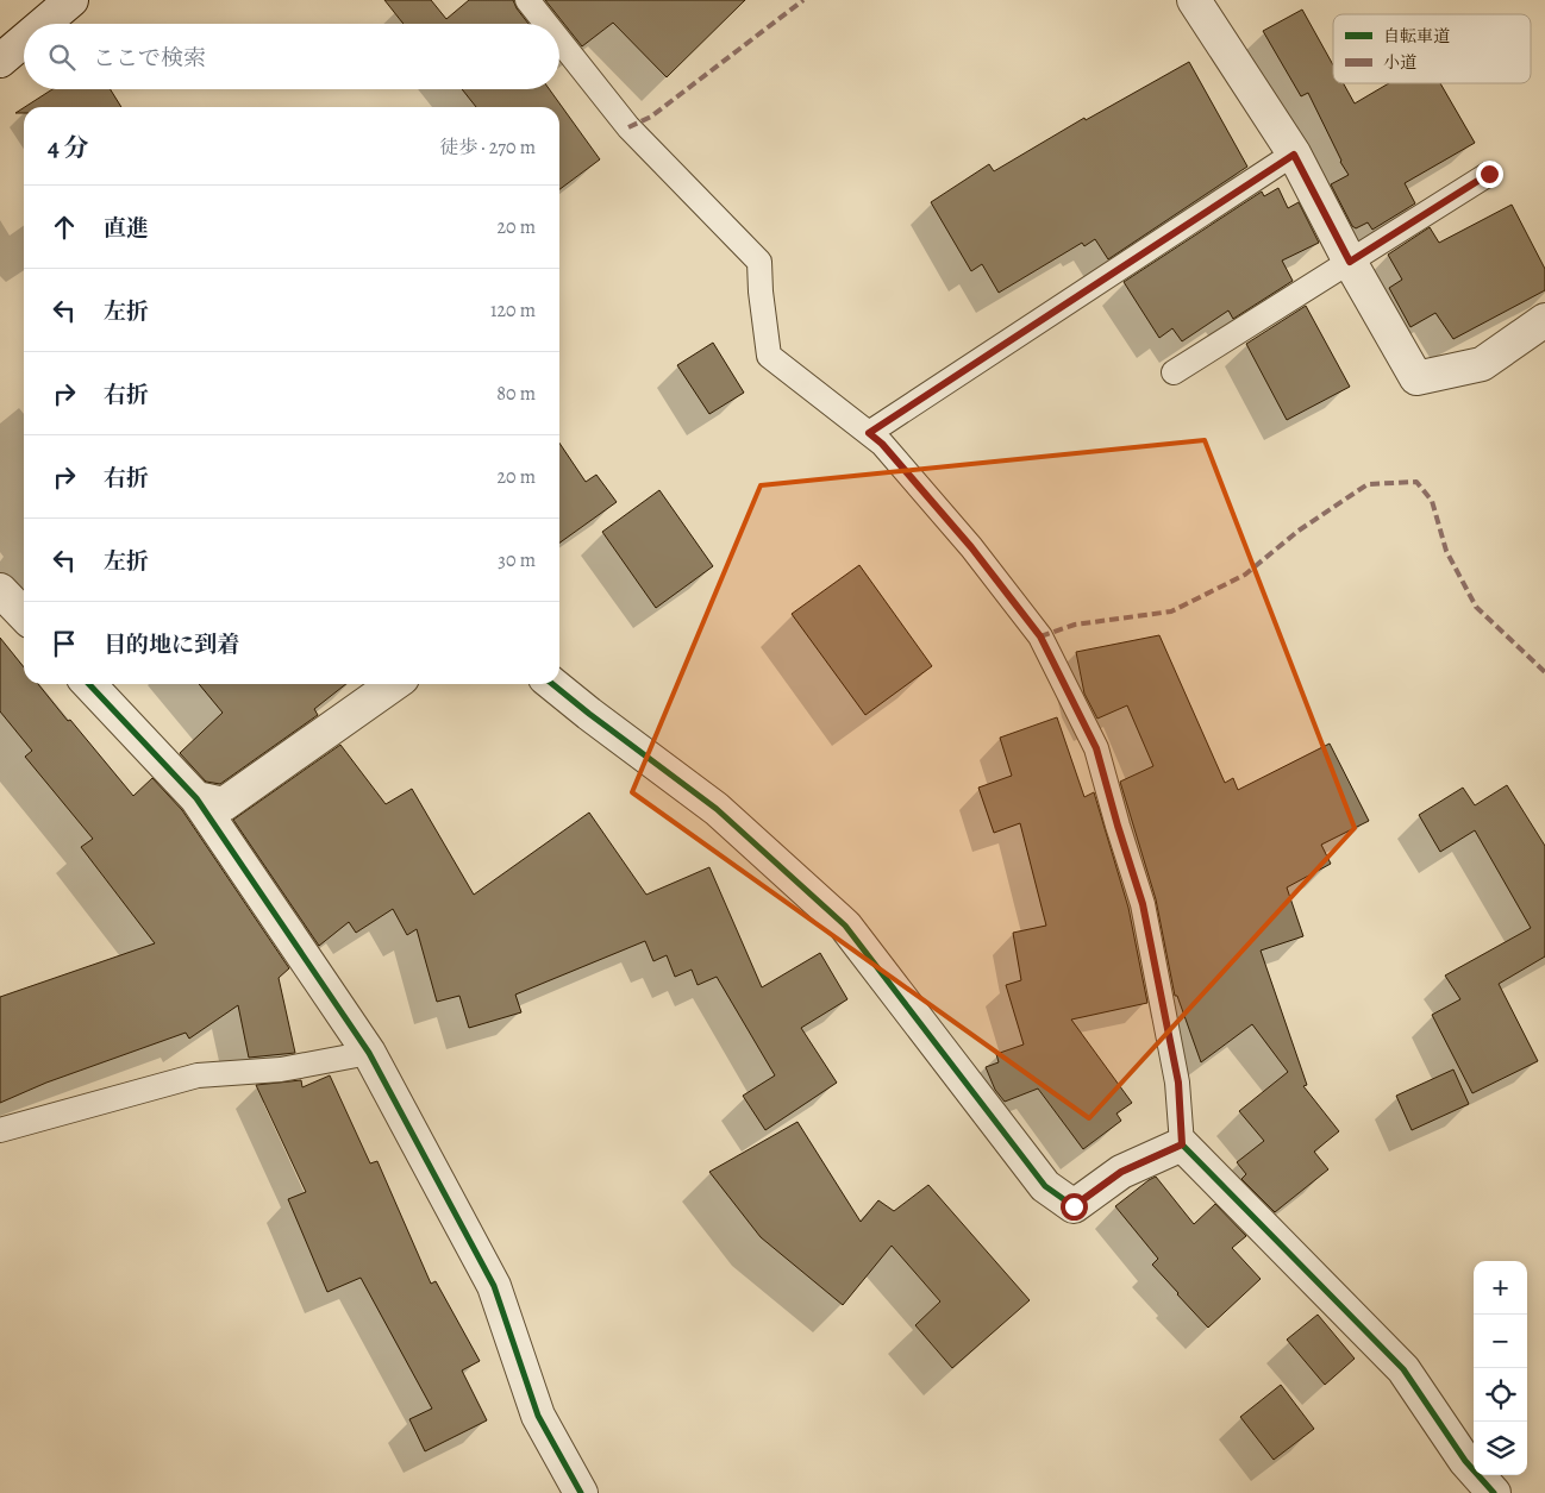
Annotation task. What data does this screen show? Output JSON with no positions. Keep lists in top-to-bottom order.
{
  "legend": ["自転車道", "小道"],
  "page": {
    "search": "ここで検索",
    "heading": ["4 分", "徒歩 · 270 m"],
    "list": [
      ["直進", "20 m"],
      ["左折", "120 m"],
      ["右折", "80 m"],
      ["右折", "20 m"],
      ["左折", "30 m"],
      "目的地に到着"
    ],
    "map_buttons": ["+", "−"]
  }
}
